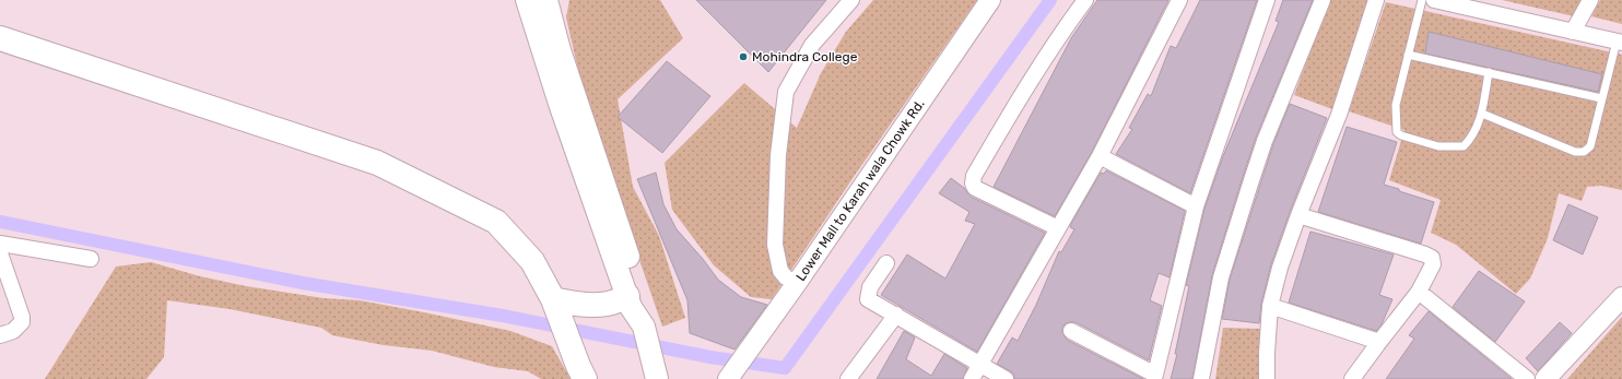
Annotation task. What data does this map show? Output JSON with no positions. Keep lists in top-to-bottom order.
{
  "streets": {
    "street": ["Lower Mall to Karah wala Chowk Rd."]
  },
  "places": ["Mohindra College"]
}
